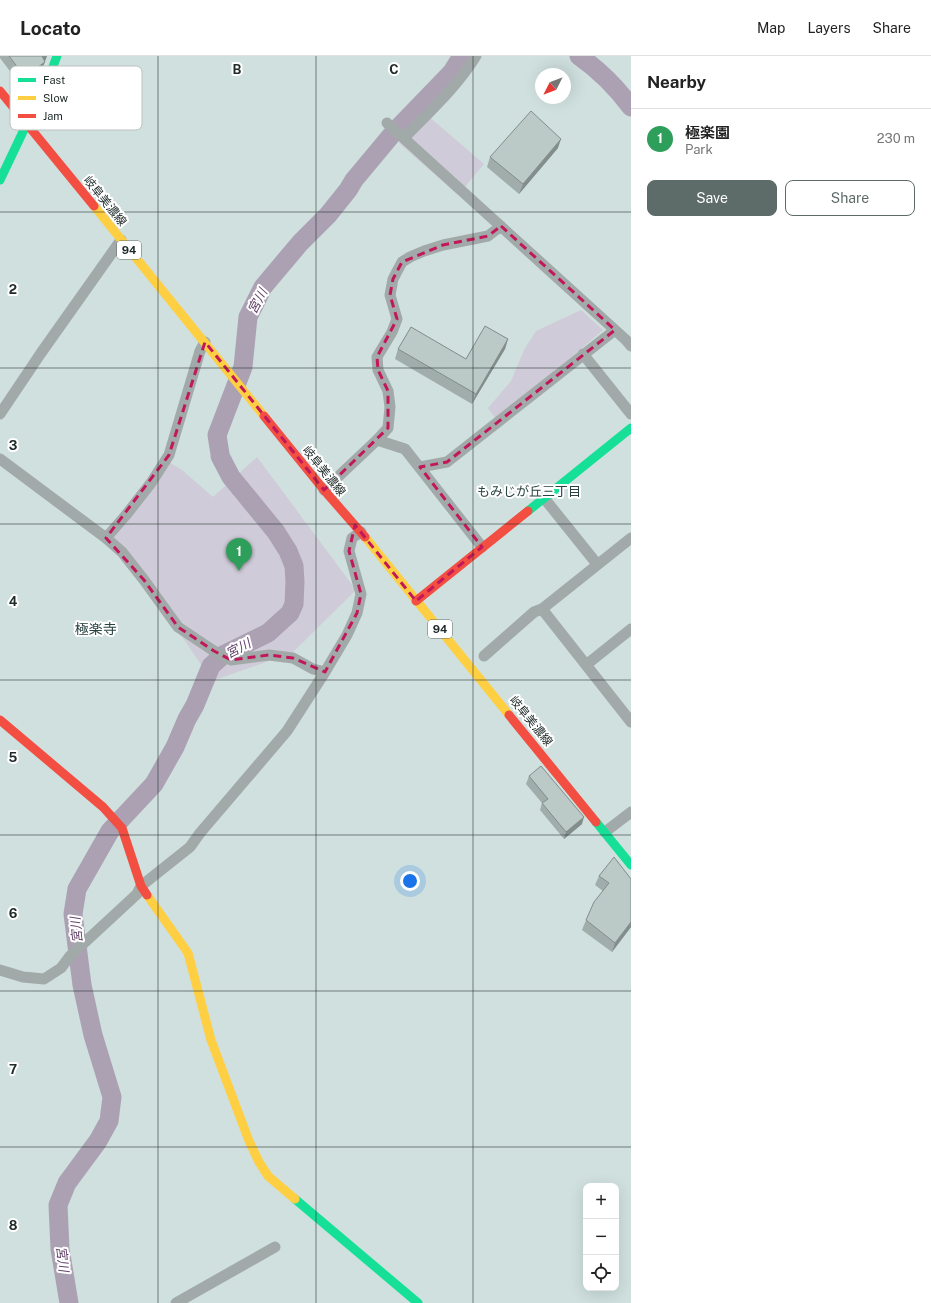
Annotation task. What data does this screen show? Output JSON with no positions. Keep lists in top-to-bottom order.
{
  "streets": {
    "street": ["岐阜美濃線", "94"]
  },
  "districts": ["もみじが丘三丁目", "極楽寺"],
  "water": ["宮川"],
  "legend": ["Fast", "Slow", "Jam"],
  "north": "bottom left",
  "page": {
    "header": "Locato",
    "nav": ["Map", "Layers", "Share"],
    "heading": "Nearby",
    "list": [
      {
        "mark": "1",
        "name": "極楽園",
        "note": "Park",
        "value": "230 m"
      }
    ],
    "buttons": ["Save", "Share"],
    "pins": "1",
    "map_buttons": ["+", "−"]
  },
  "grid": {
    "columns": ["B", "C"],
    "rows": [
      "2",
      "3",
      "4",
      "5",
      "6",
      "7",
      "8"
    ]
  }
}
